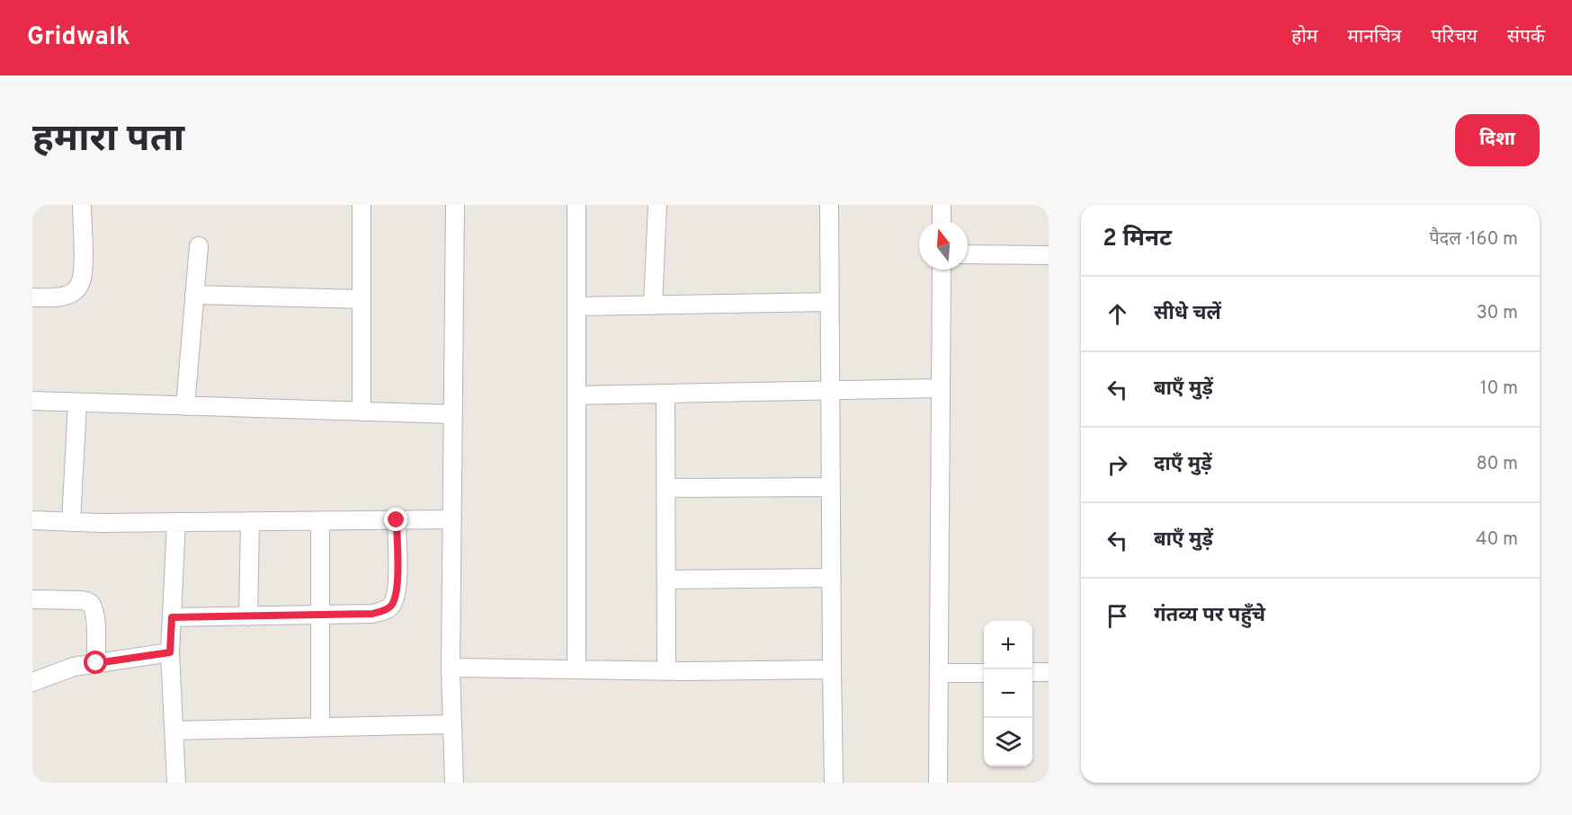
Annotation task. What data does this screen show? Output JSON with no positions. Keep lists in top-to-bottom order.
{
  "north": "top",
  "page": {
    "header": "Gridwalk",
    "nav": [
      "होम",
      "मानचित्र",
      "परिचय",
      "संपर्क"
    ],
    "buttons": "दिशा",
    "title": "हमारा पता",
    "heading": ["2 मिनट", "पैदल · 160 m"],
    "list": [
      ["सीधे चलें", "30 m"],
      ["बाएँ मुड़ें", "10 m"],
      ["दाएँ मुड़ें", "80 m"],
      ["बाएँ मुड़ें", "40 m"],
      "गंतव्य पर पहुँचे"
    ],
    "map_buttons": ["+", "−"]
  }
}
